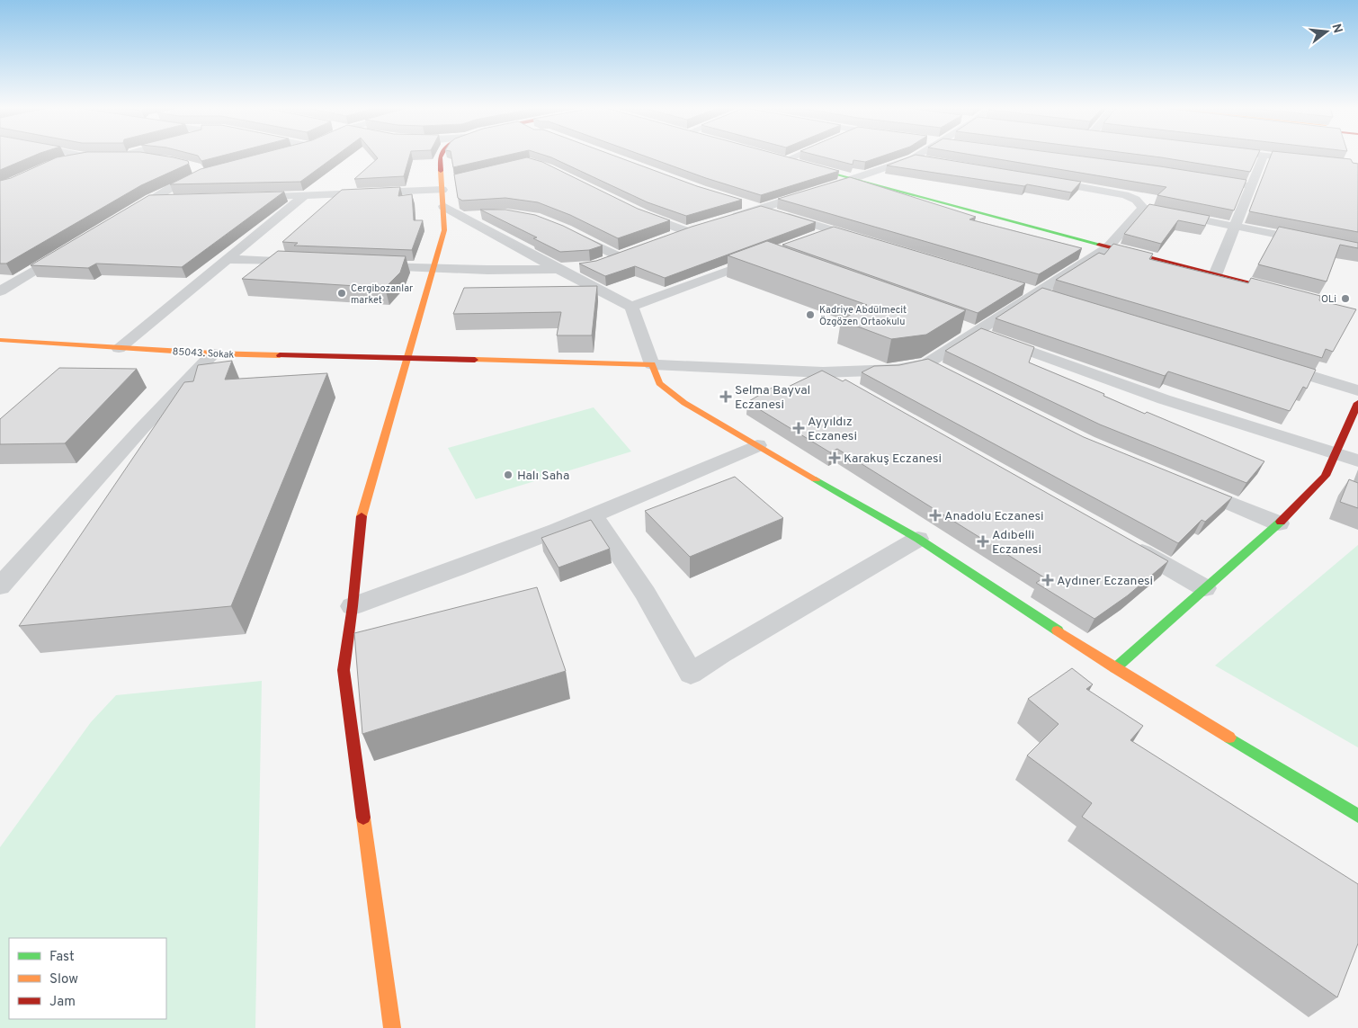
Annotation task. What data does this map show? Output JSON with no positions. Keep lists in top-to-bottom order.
{
  "streets": {
    "street": ["85043. Sokak"]
  },
  "places": {
    "other": [
      "Cergibozanlar market",
      "OLi",
      "Kadriye Abdülmecit Özgözen Ortaokulu",
      "Halı Saha"
    ],
    "health": [
      "Selma Bayval Eczanesi",
      "Ayyıldız Eczanesi",
      "Karakuş Eczanesi",
      "Anadolu Eczanesi",
      "Adıbelli Eczanesi",
      "Aydıner Eczanesi"
    ]
  },
  "legend": ["Fast", "Slow", "Jam"],
  "north": "right"
}
